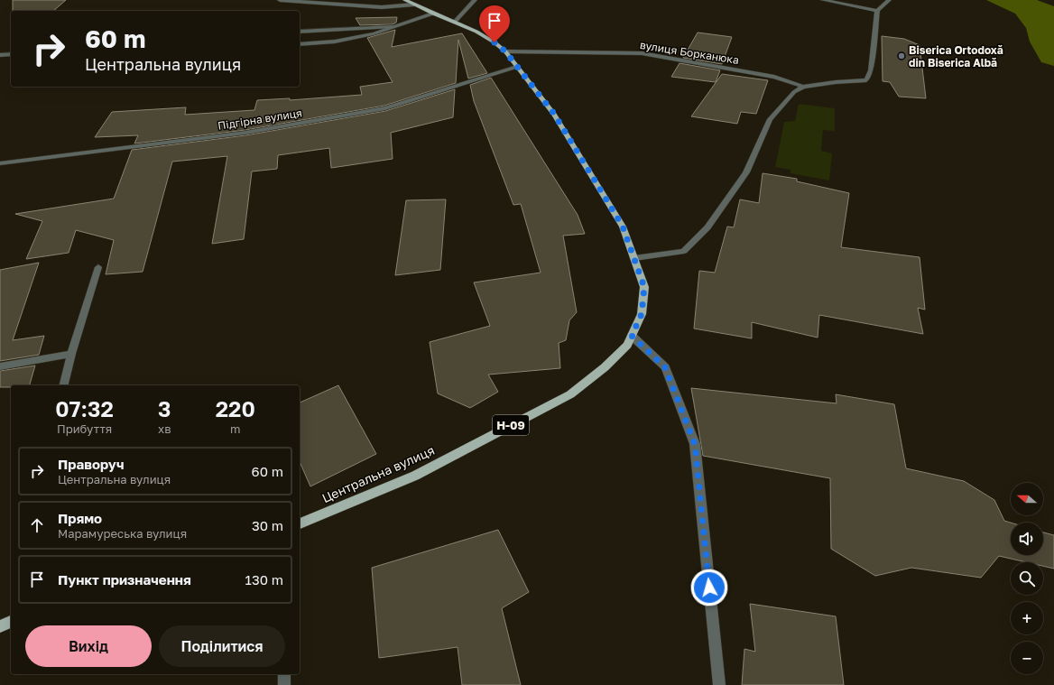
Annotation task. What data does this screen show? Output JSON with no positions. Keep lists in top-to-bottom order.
{
  "streets": {
    "main road": ["Н-09", "Центральна вулиця"],
    "street": ["вулиця Борканюка", "Підгірна вулиця"]
  },
  "crossings": [
    ["вулиця Борканюка", "Н-09"],
    ["Підгірна вулиця", "Н-09"],
    ["Н-09", "Центральна вулиця"]
  ],
  "places": ["Biserica Ortodoxă din Biserica Albă"],
  "north": "left",
  "page": {
    "turn": ["60 m", "Центральна вулиця"],
    "eta": [
      "07:32",
      "Прибуття",
      "3",
      "хв",
      "220",
      "m"
    ],
    "list": [
      {
        "name": "Праворуч",
        "note": "Центральна вулиця",
        "value": "60 m"
      },
      {
        "name": "Прямо",
        "note": "Марамуреська вулиця",
        "value": "30 m"
      },
      {
        "name": "Пункт призначення",
        "value": "130 m"
      }
    ],
    "map_buttons": ["+", "−"],
    "buttons": ["Вихід", "Поділитися"]
  }
}
